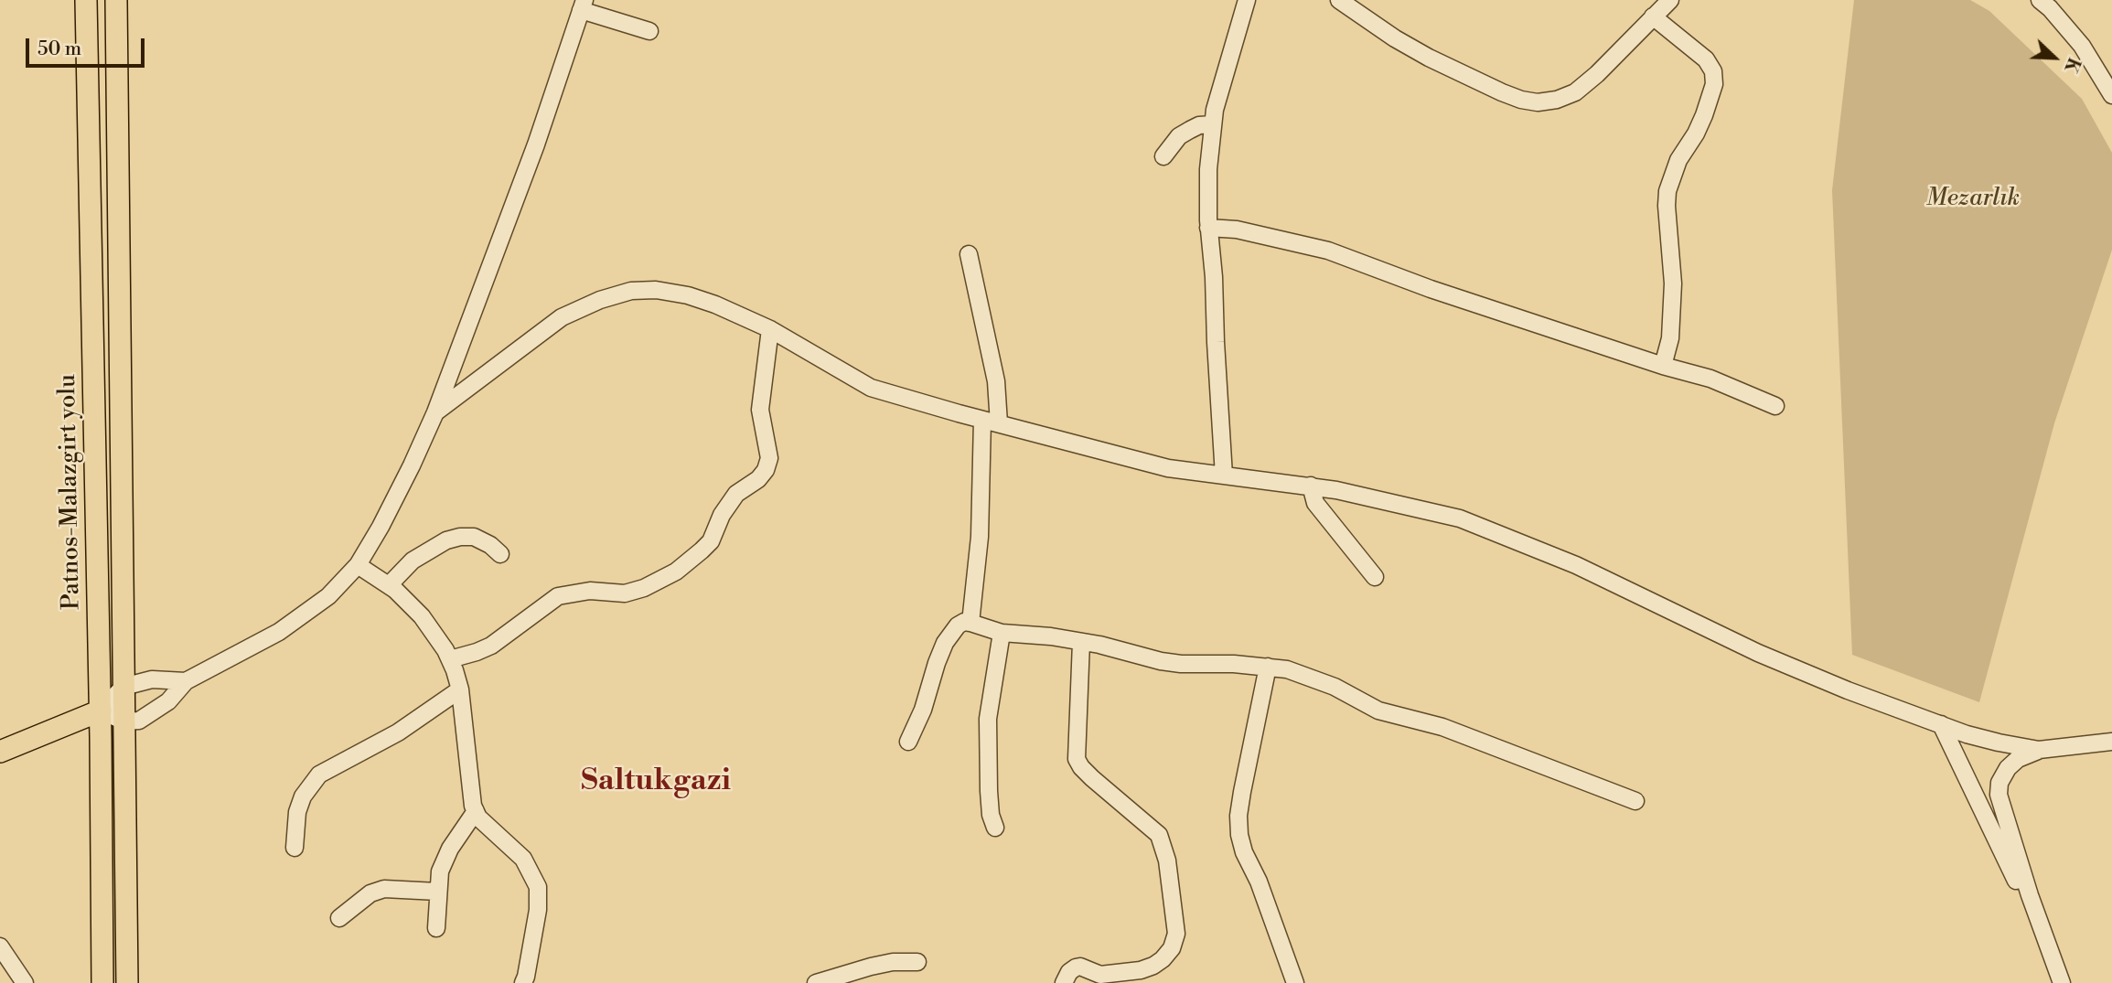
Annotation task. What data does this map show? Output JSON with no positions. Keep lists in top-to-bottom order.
{
  "streets": {
    "main road": ["Patnos-Malazgirt yolu"]
  },
  "districts": ["Saltukgazi"],
  "parks": ["Mezarlık"],
  "scale_bar": "50 m",
  "north": "bottom right"
}
